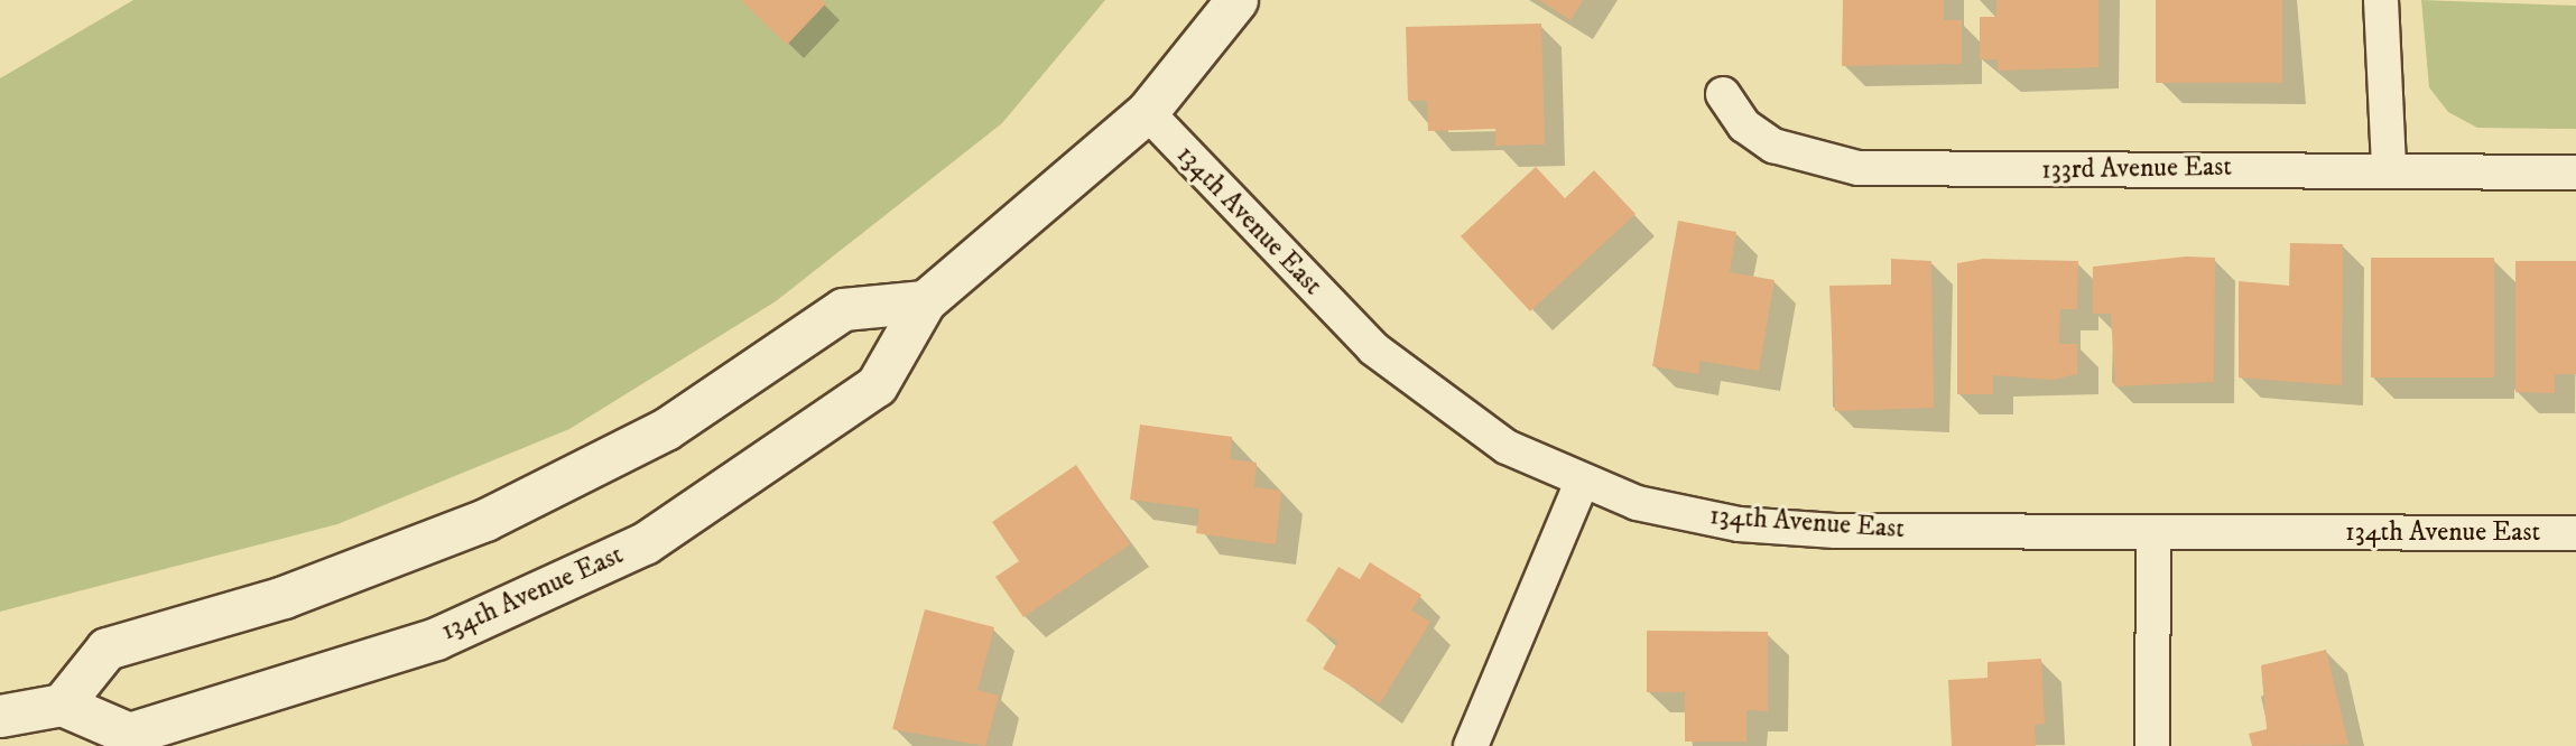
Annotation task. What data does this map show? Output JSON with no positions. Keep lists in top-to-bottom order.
{
  "streets": {
    "street": ["133rd Avenue East", "134th Avenue East"]
  }
}
